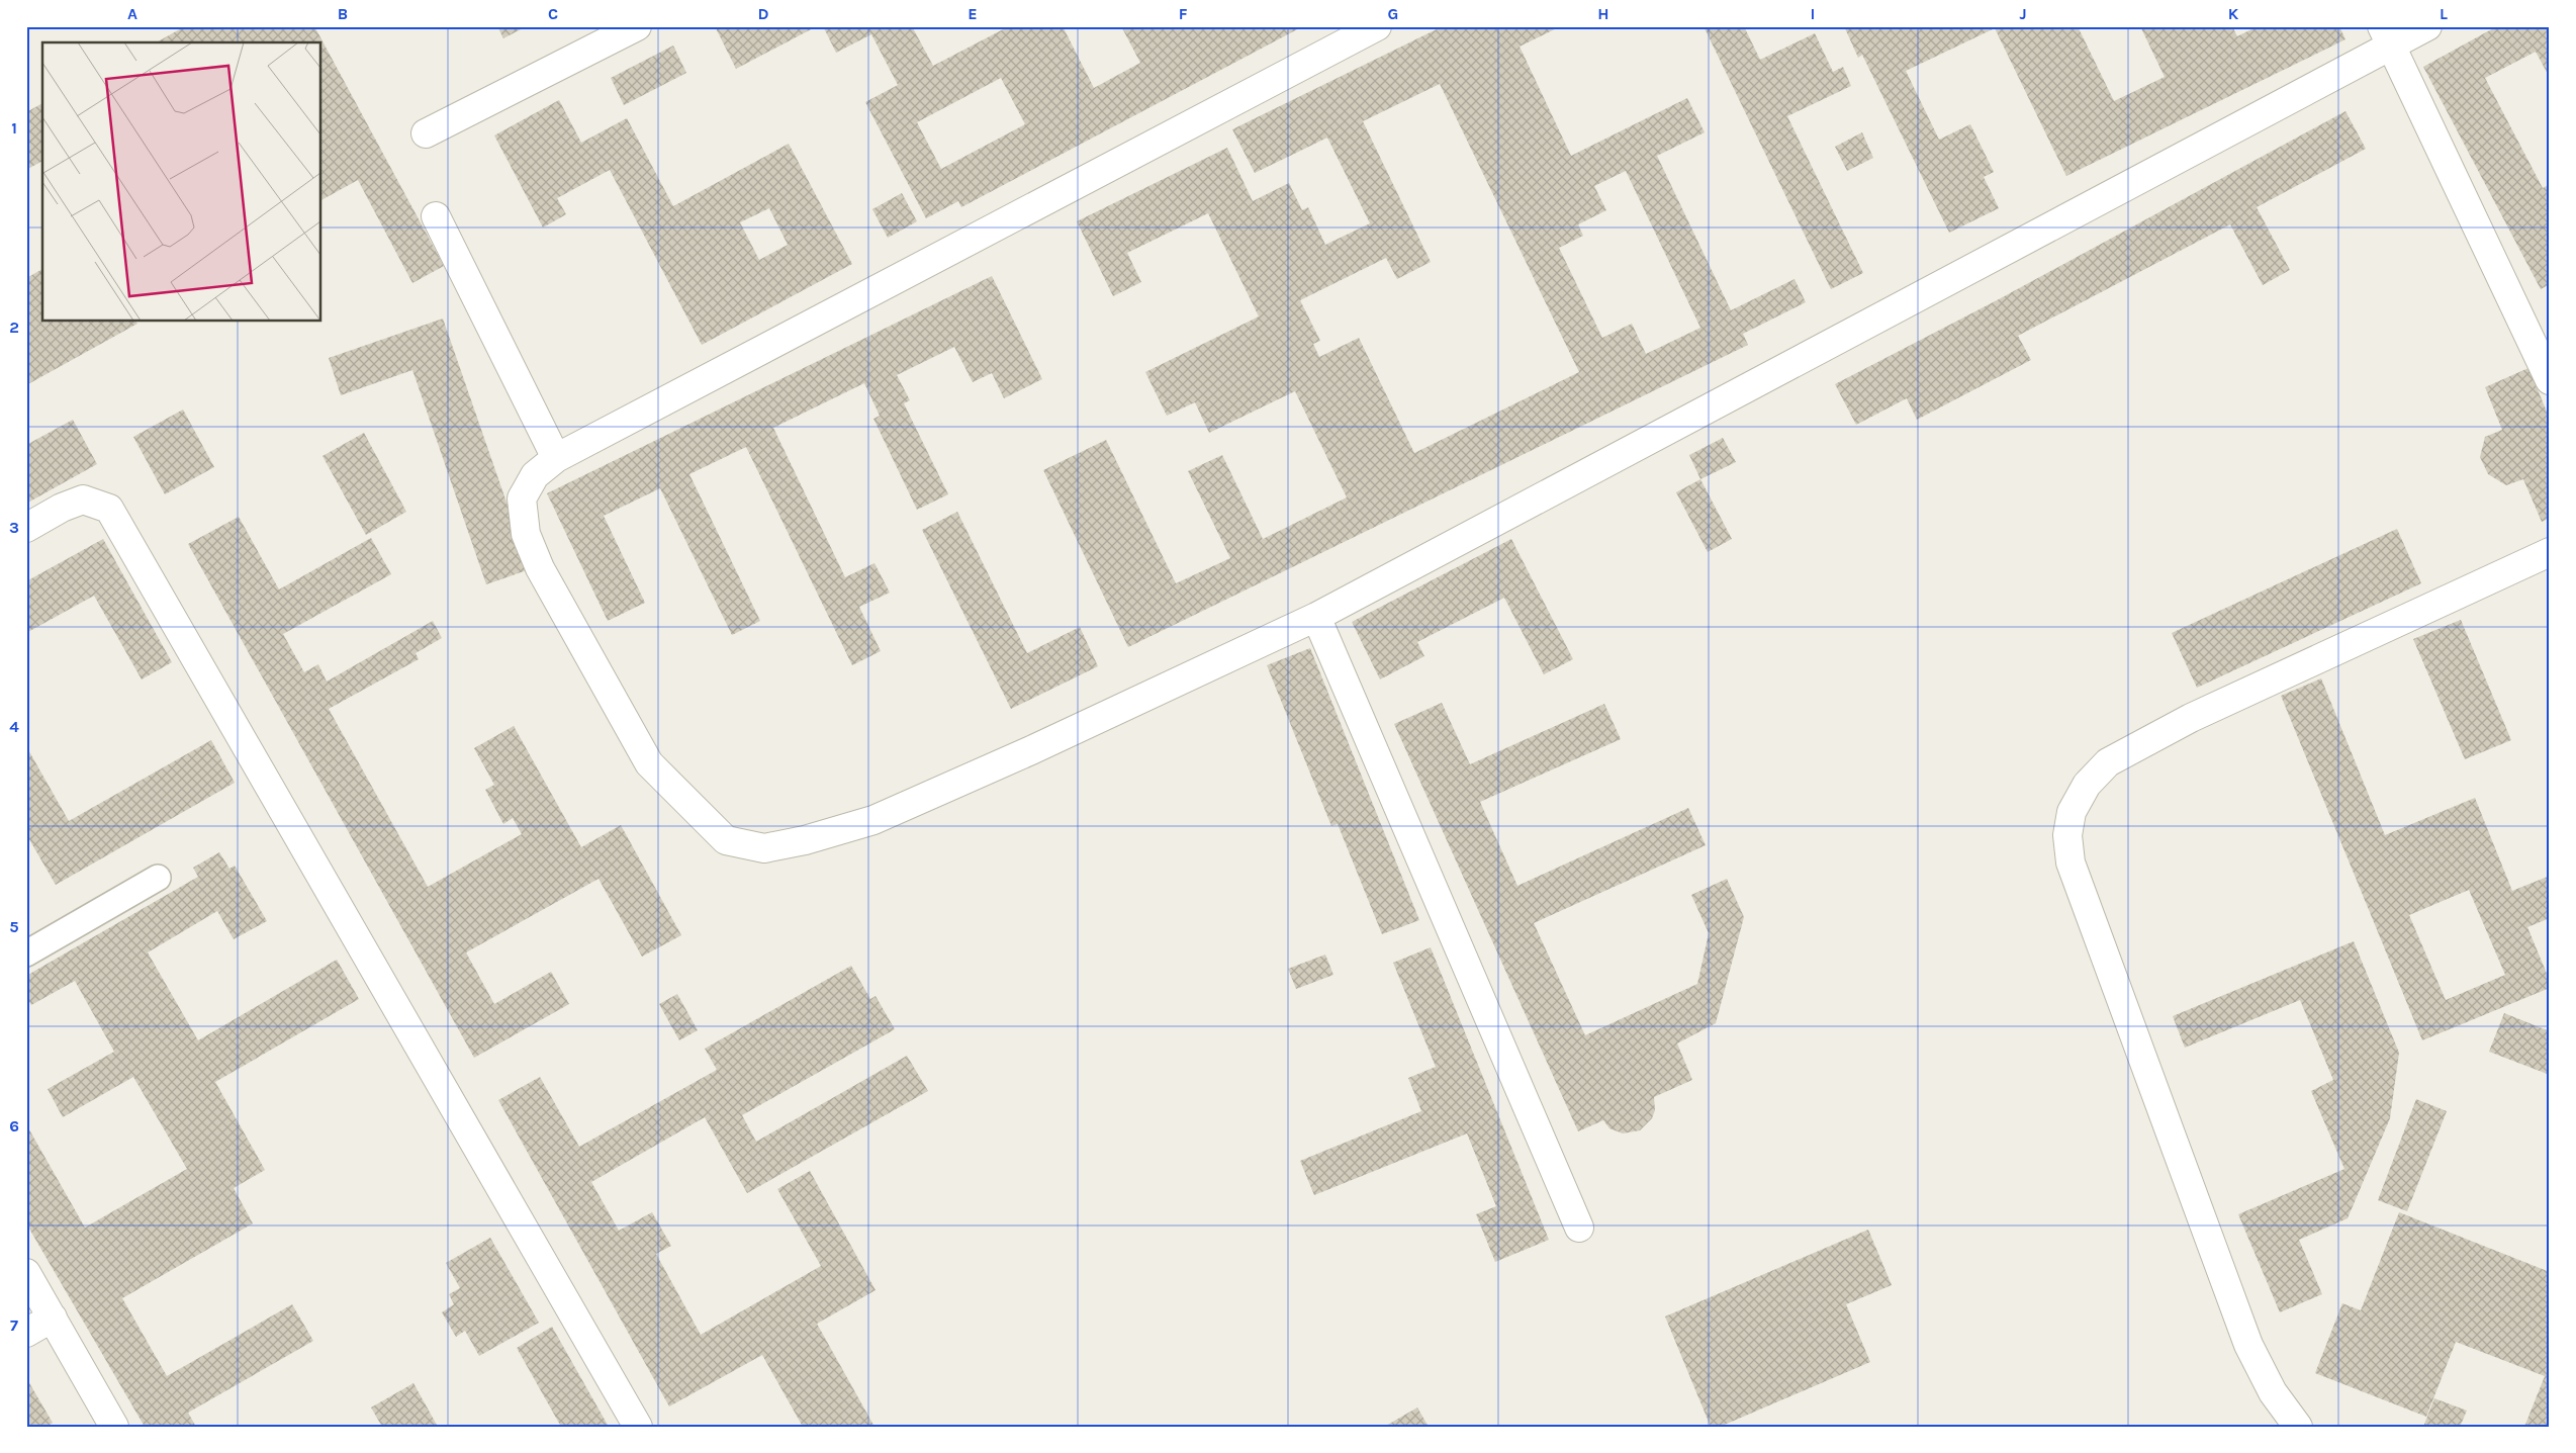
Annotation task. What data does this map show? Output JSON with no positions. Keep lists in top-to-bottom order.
{
  "grid": {
    "columns": [
      "A",
      "B",
      "C",
      "D",
      "E",
      "F",
      "G",
      "H",
      "I",
      "J",
      "K",
      "L"
    ],
    "rows": [
      "1",
      "2",
      "3",
      "4",
      "5",
      "6",
      "7"
    ]
  }
}
